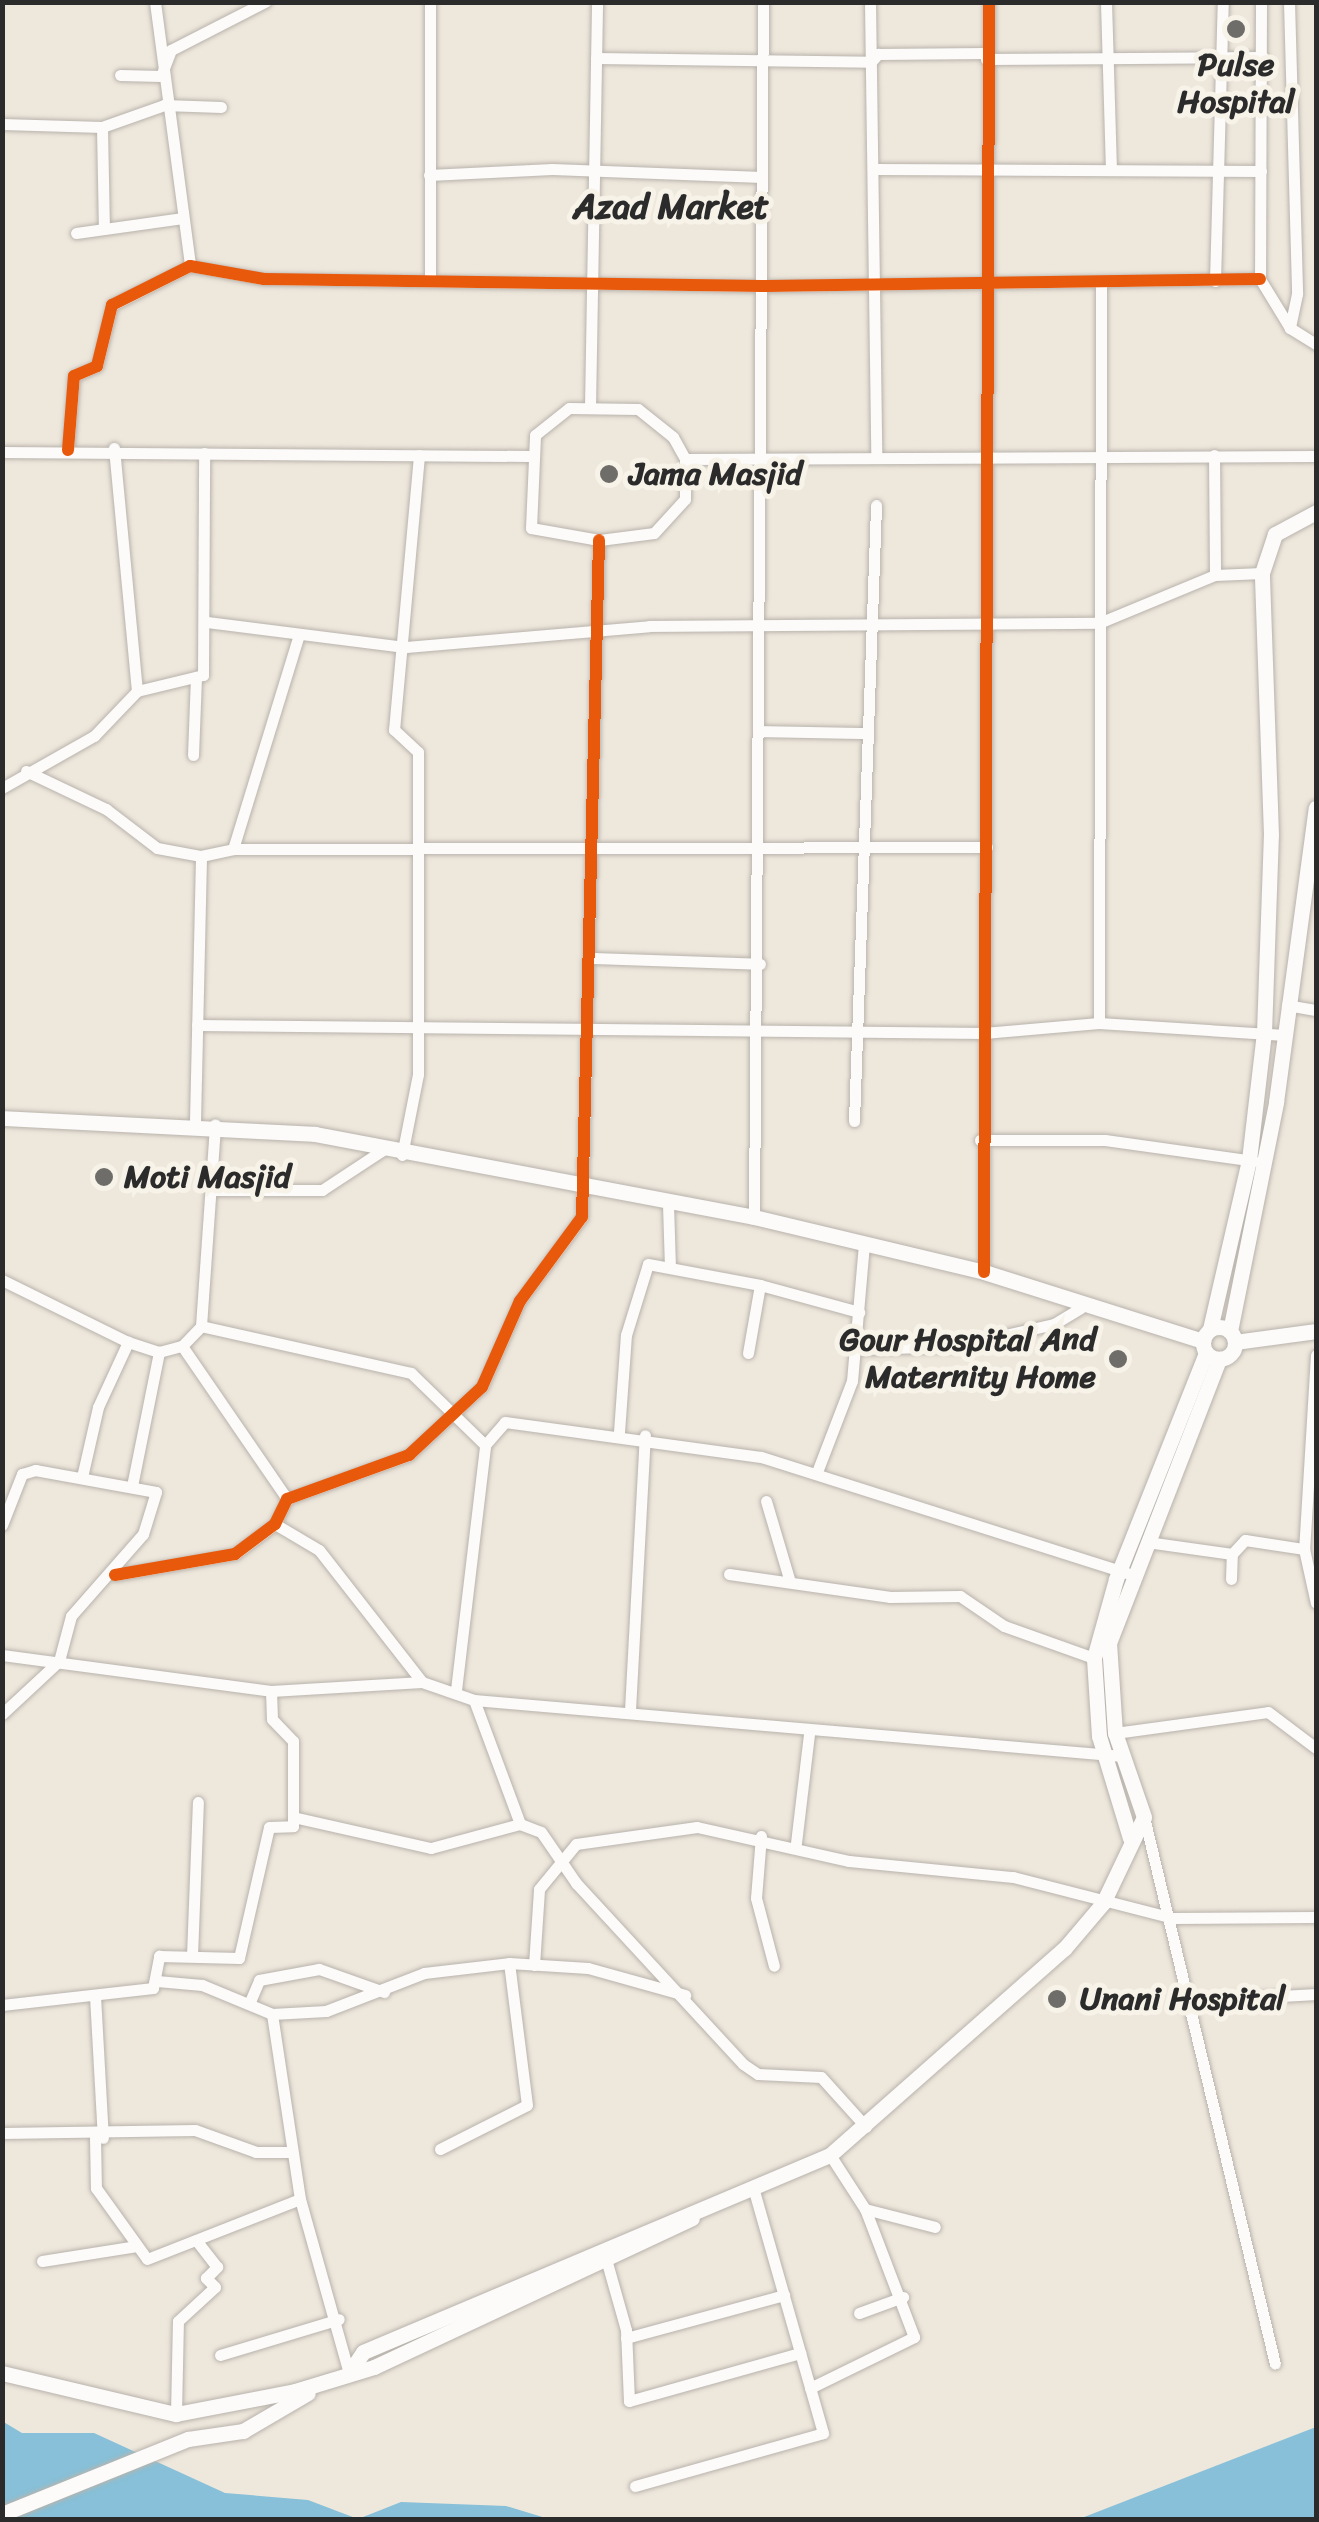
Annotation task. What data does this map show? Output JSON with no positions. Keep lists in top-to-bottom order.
{
  "districts": ["Azad Market"],
  "places": [
    "Pulse Hospital",
    "Jama Masjid",
    "Moti Masjid",
    "Gour Hospital And Maternity Home",
    "Unani Hospital"
  ]
}
